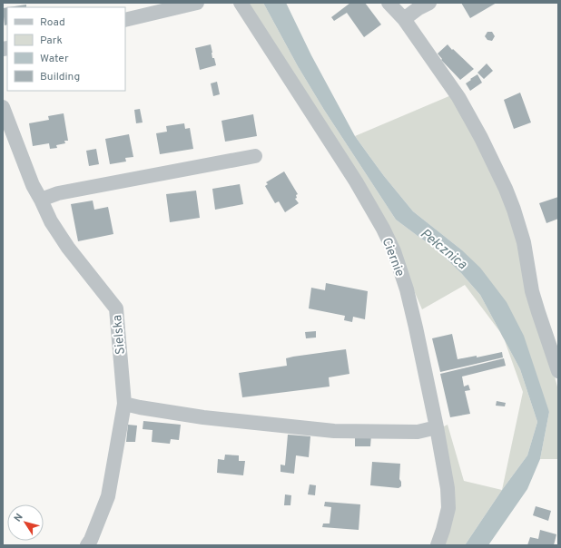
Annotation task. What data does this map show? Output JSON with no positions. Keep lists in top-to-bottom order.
{
  "streets": {
    "street": ["Ciernie", "Sielska"]
  },
  "water": ["Pełcznica"],
  "legend": [
    "Road",
    "Park",
    "Water",
    "Building"
  ],
  "north": "top left"
}
